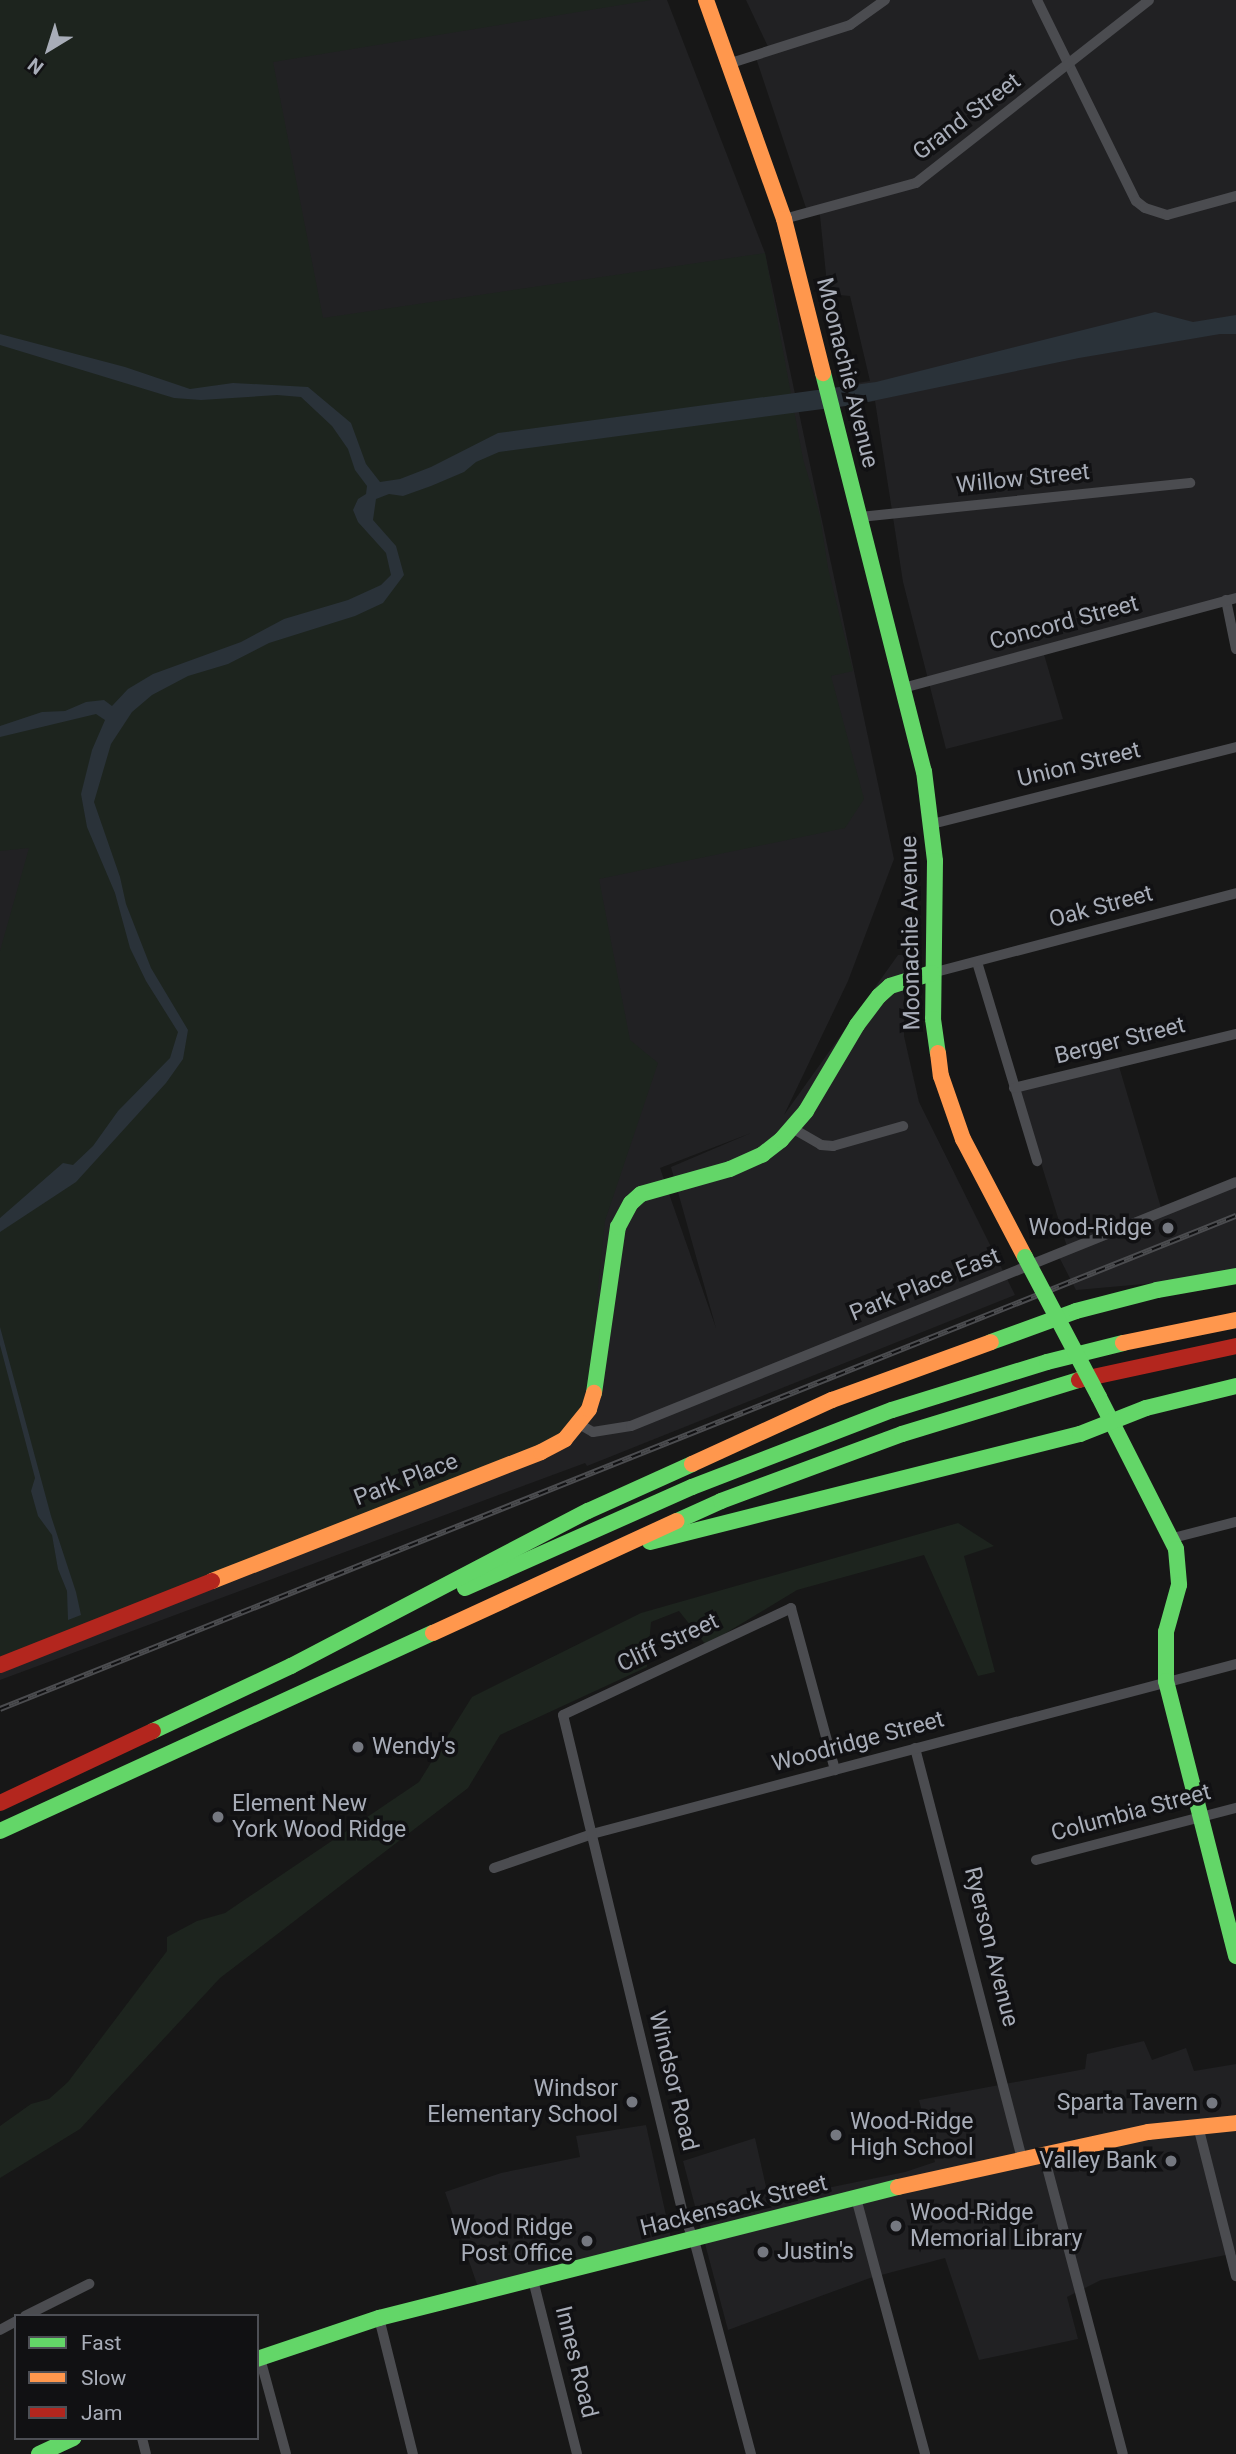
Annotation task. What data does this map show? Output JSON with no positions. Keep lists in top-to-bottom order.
{
  "streets": {
    "main road": ["Moonachie Avenue", "Park Place", "Hackensack Street"],
    "street": [
      "Grand Street",
      "Willow Street",
      "Concord Street",
      "Union Street",
      "Oak Street",
      "Berger Street",
      "Park Place East",
      "Cliff Street",
      "Woodridge Street",
      "Columbia Street",
      "Ryerson Avenue",
      "Windsor Road",
      "Innes Road"
    ]
  },
  "crossings": [
    ["Grand Street", "Moonachie Avenue"],
    ["Moonachie Avenue", "Willow Street"],
    ["Moonachie Avenue", "Concord Street"],
    ["Moonachie Avenue", "Union Street"],
    ["Moonachie Avenue", "Oak Street"],
    ["Moonachie Avenue", "Woodridge Street"],
    ["Moonachie Avenue", "Columbia Street"],
    ["Park Place East", "Park Place"],
    ["Cliff Street", "Woodridge Street"],
    ["Cliff Street", "Windsor Road"],
    ["Woodridge Street", "Ryerson Avenue"],
    ["Woodridge Street", "Windsor Road"],
    ["Ryerson Avenue", "Hackensack Street"],
    ["Windsor Road", "Hackensack Street"],
    ["Hackensack Street", "Innes Road"]
  ],
  "places": [
    "Wood-Ridge",
    "Wendy's",
    "Element New York Wood Ridge",
    "Windsor Elementary School",
    "Sparta Tavern",
    "Wood-Ridge High School",
    "Valley Bank",
    "Wood-Ridge Memorial Library",
    "Wood Ridge Post Office",
    "Justin's"
  ],
  "legend": ["Fast", "Slow", "Jam"],
  "north": "bottom left"
}
